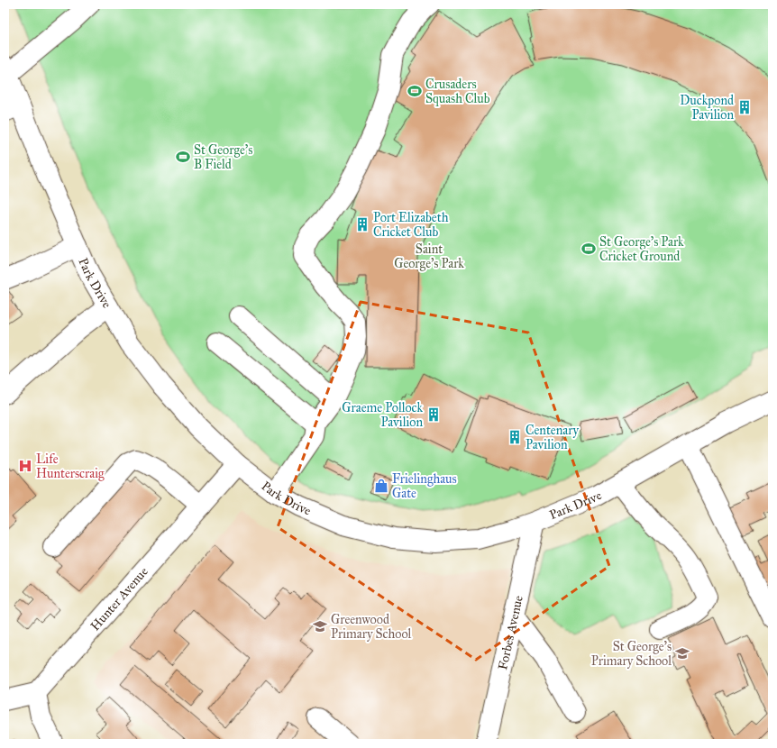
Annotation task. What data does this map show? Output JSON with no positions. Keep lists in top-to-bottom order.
{
  "streets": {
    "street": ["Park Drive", "Hunter Avenue", "Forbes Avenue"]
  },
  "crossings": [
    ["Park Drive", "Hunter Avenue"],
    ["Park Drive", "Forbes Avenue"]
  ],
  "parks": ["Saint George's Park"],
  "places": {
    "sports": ["Crusaders Squash Club", "St George's B Field", "St George's Park Cricket Ground"],
    "building": [
      "Duckpond Pavilion",
      "Port Elizabeth Cricket Club",
      "Graeme Pollock Pavilion",
      "Centenary Pavilion"
    ],
    "hospital": ["Life Hunterscraig"],
    "shop": ["Frielinghaus Gate"],
    "school or university": ["Greenwood Primary School", "St George's Primary School"]
  }
}
